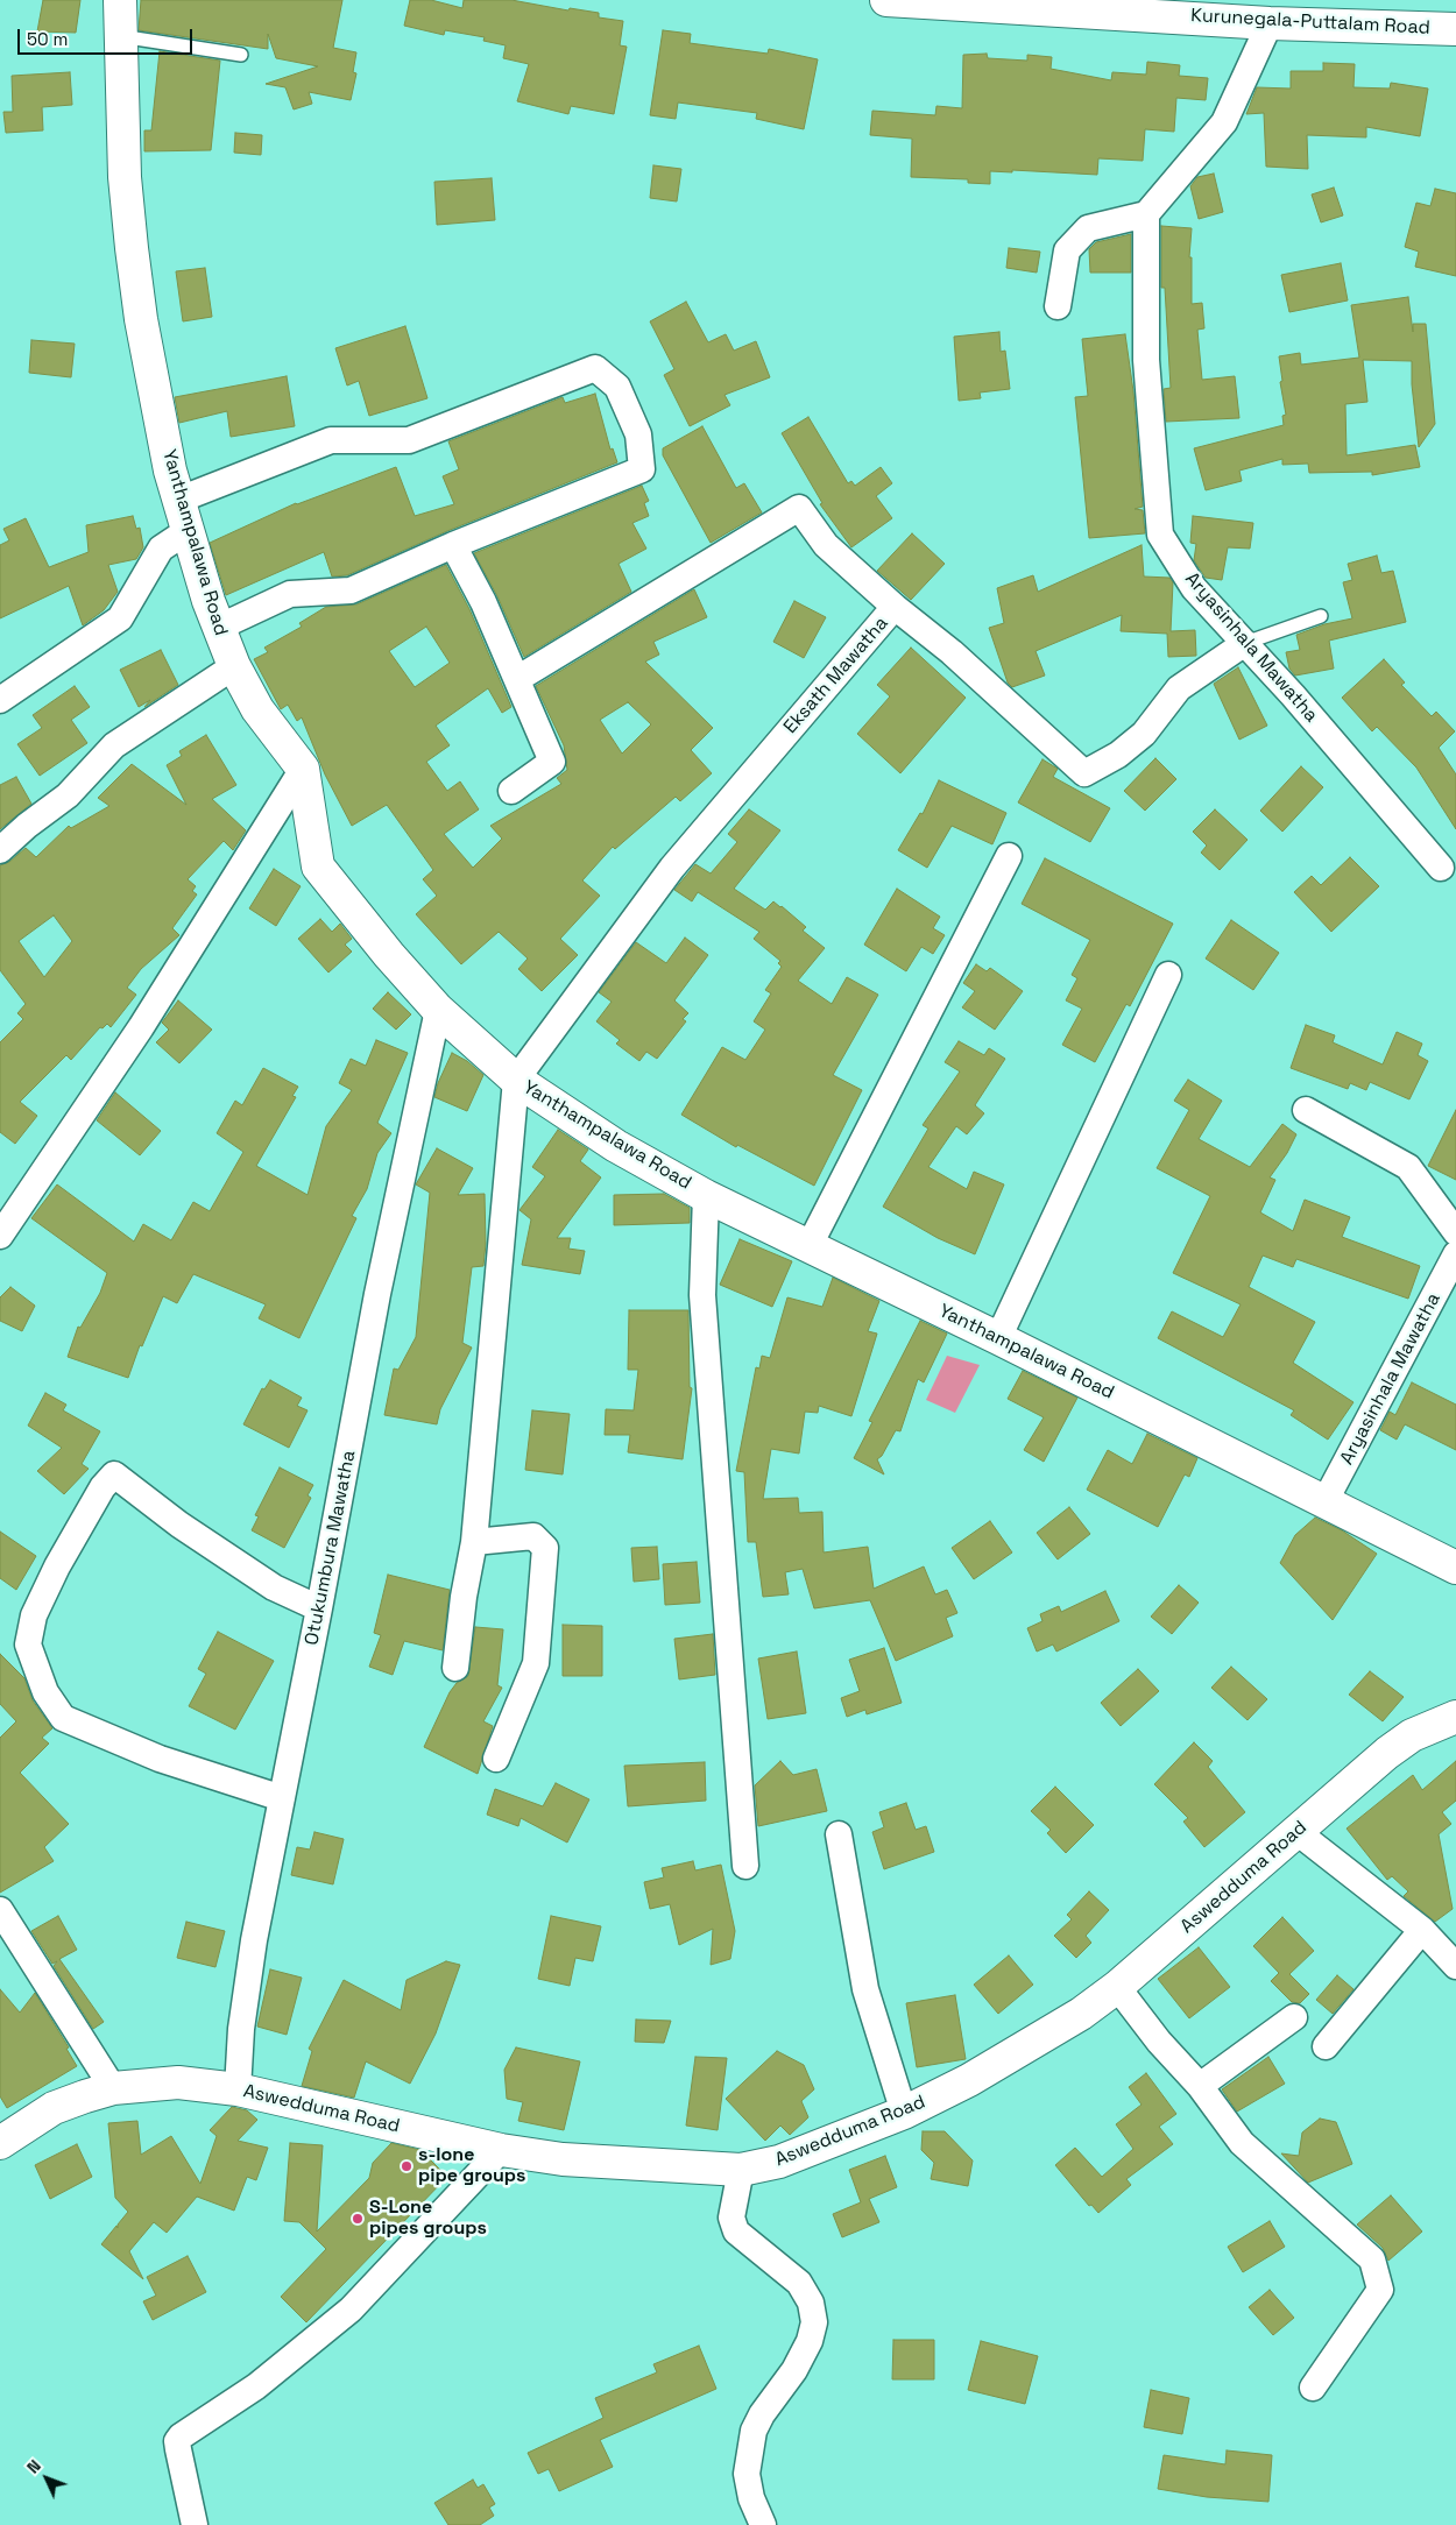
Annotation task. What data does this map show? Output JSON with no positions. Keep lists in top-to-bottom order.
{
  "streets": {
    "main road": ["Kurunegala-Puttalam Road", "Yanthampalawa Road", "Aswedduma Road"],
    "street": ["Aryasinhala Mawatha", "Eksath Mawatha", "Otukumbura Mawatha"]
  },
  "crossings": [
    ["Yanthampalawa Road", "Aryasinhala Mawatha"],
    ["Yanthampalawa Road", "Eksath Mawatha"],
    ["Yanthampalawa Road", "Otukumbura Mawatha"],
    ["Aryasinhala Mawatha", "Eksath Mawatha"],
    ["Otukumbura Mawatha", "Aswedduma Road"]
  ],
  "places": ["s-lone pipe groups", "S-Lone pipes groups"],
  "scale_bar": "50 m",
  "north": "top left"
}
